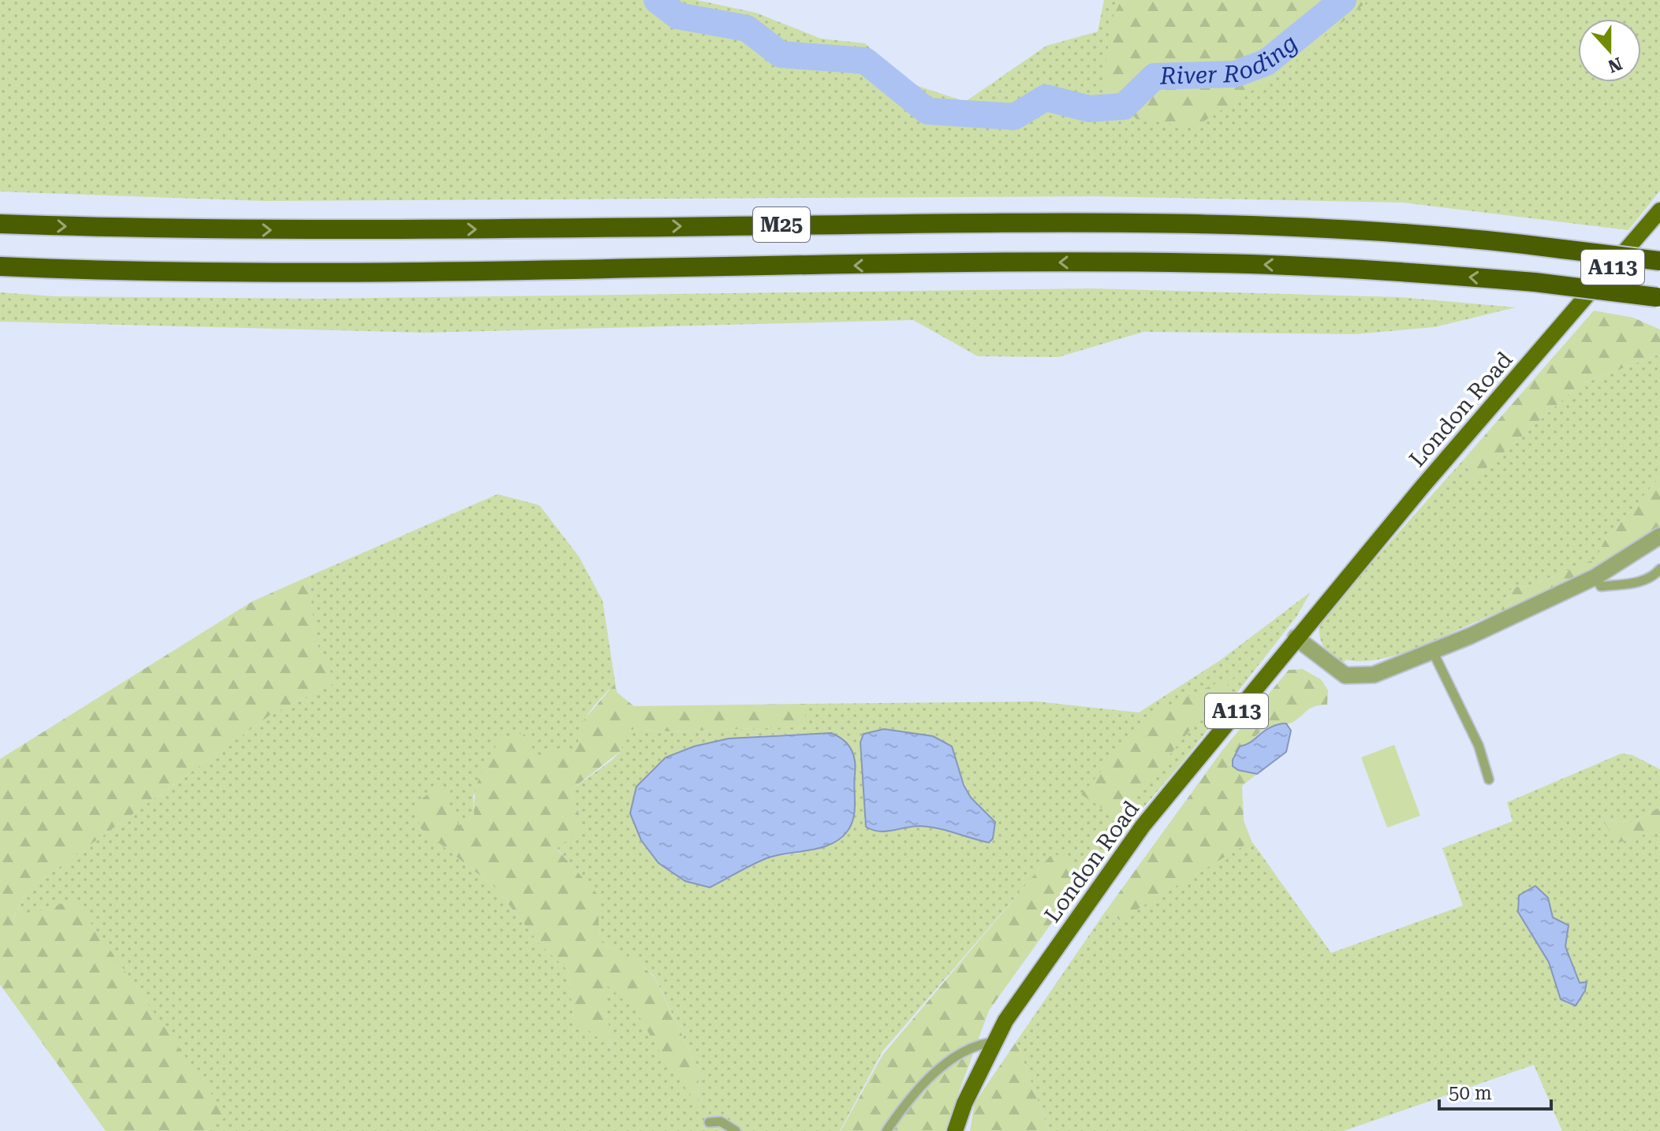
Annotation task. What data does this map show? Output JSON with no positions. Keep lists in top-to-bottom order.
{
  "streets": {
    "highway": ["M25"],
    "main road": ["A113", "London Road"]
  },
  "water": ["River Roding"],
  "scale_bar": "50 m",
  "north": "bottom"
}
